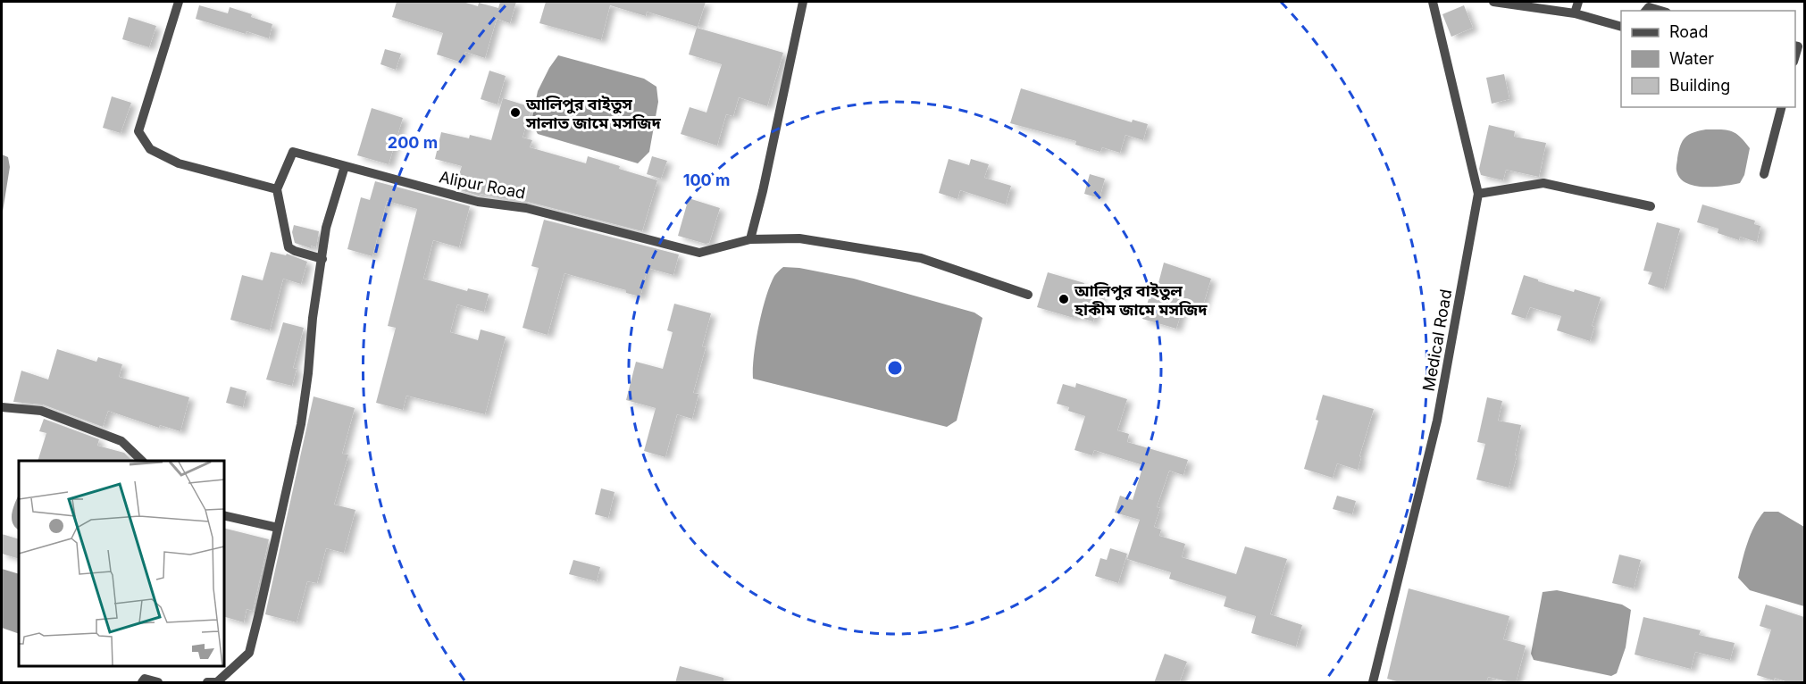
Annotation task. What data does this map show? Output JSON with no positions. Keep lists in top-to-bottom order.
{
  "streets": {
    "street": ["Alipur Road", "Medical Road"]
  },
  "places": ["আলিপুর বাইতুস সালাত জামে মসজিদ", "আলিপুর বাইতুল হাকীম জামে মসজিদ"],
  "legend": ["Road", "Water", "Building"],
  "rings": ["200 m", "100 m"]
}
